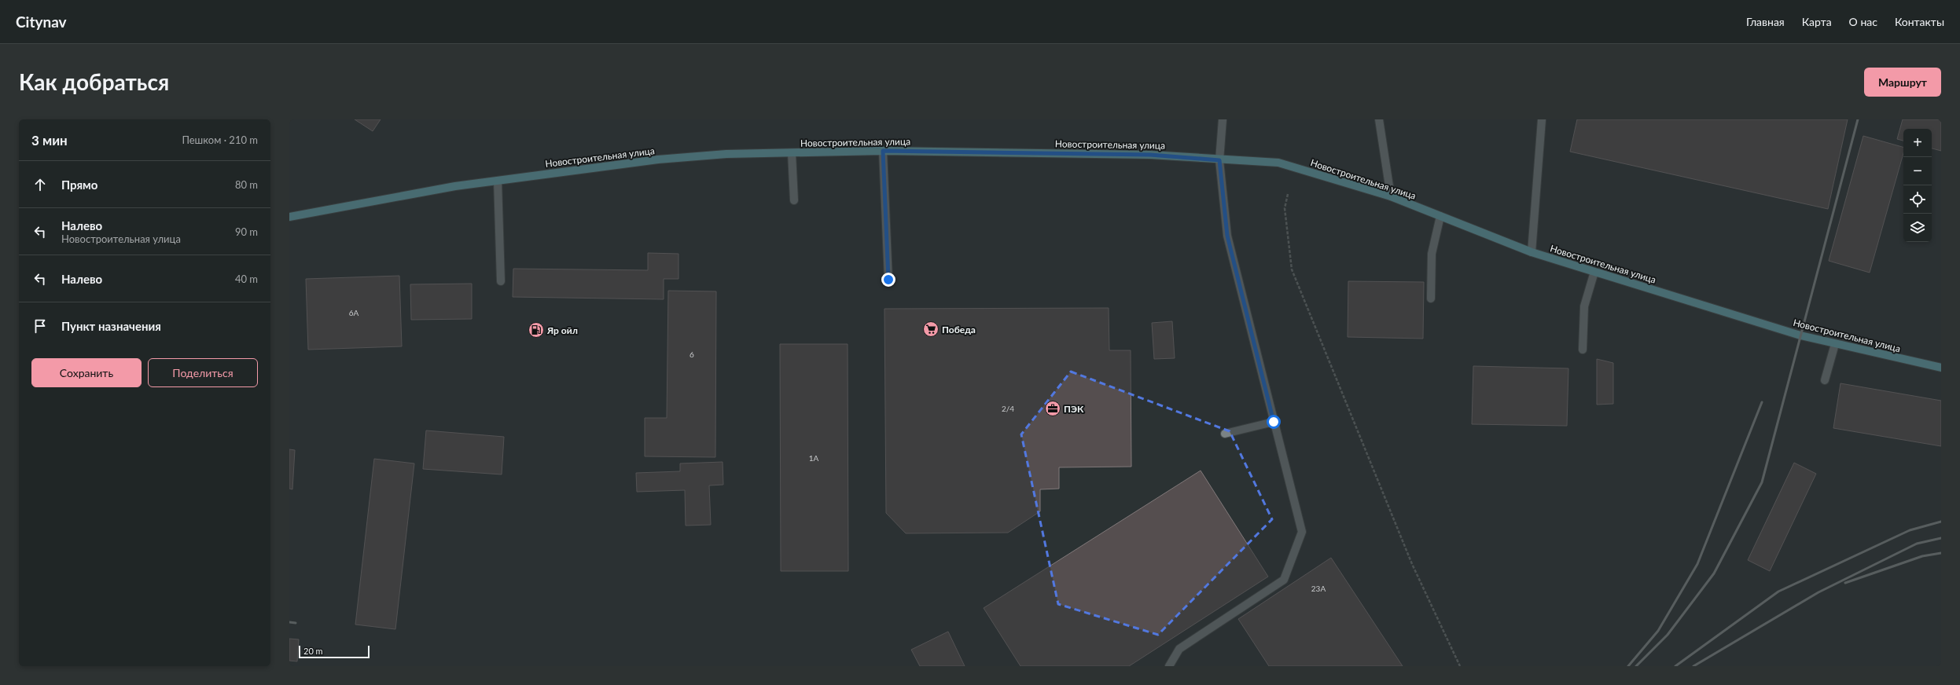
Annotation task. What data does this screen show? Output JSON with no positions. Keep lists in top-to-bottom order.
{
  "streets": {
    "main road": ["Новостроительная улица"]
  },
  "places": {
    "supermarket": ["Победа"],
    "fuel station": ["Яр ойл"],
    "office": ["ПЭК"]
  },
  "house_numbers": [
    "6А",
    "6",
    "2/4",
    "1А",
    "23А"
  ],
  "scale_bar": "20 m",
  "page": {
    "header": "Citynav",
    "nav": [
      "Главная",
      "Карта",
      "О нас",
      "Контакты"
    ],
    "buttons": [
      "Маршрут",
      ["Сохранить", "Поделиться"]
    ],
    "title": "Как добраться",
    "heading": ["3 мин", "Пешком · 210 m"],
    "map_buttons": ["+", "−"],
    "list": [
      ["Прямо", "80 m"],
      ["Налево", "Новостроительная улица", "90 m"],
      ["Налево", "40 m"],
      "Пункт назначения"
    ],
    "scale": "20 m"
  }
}
